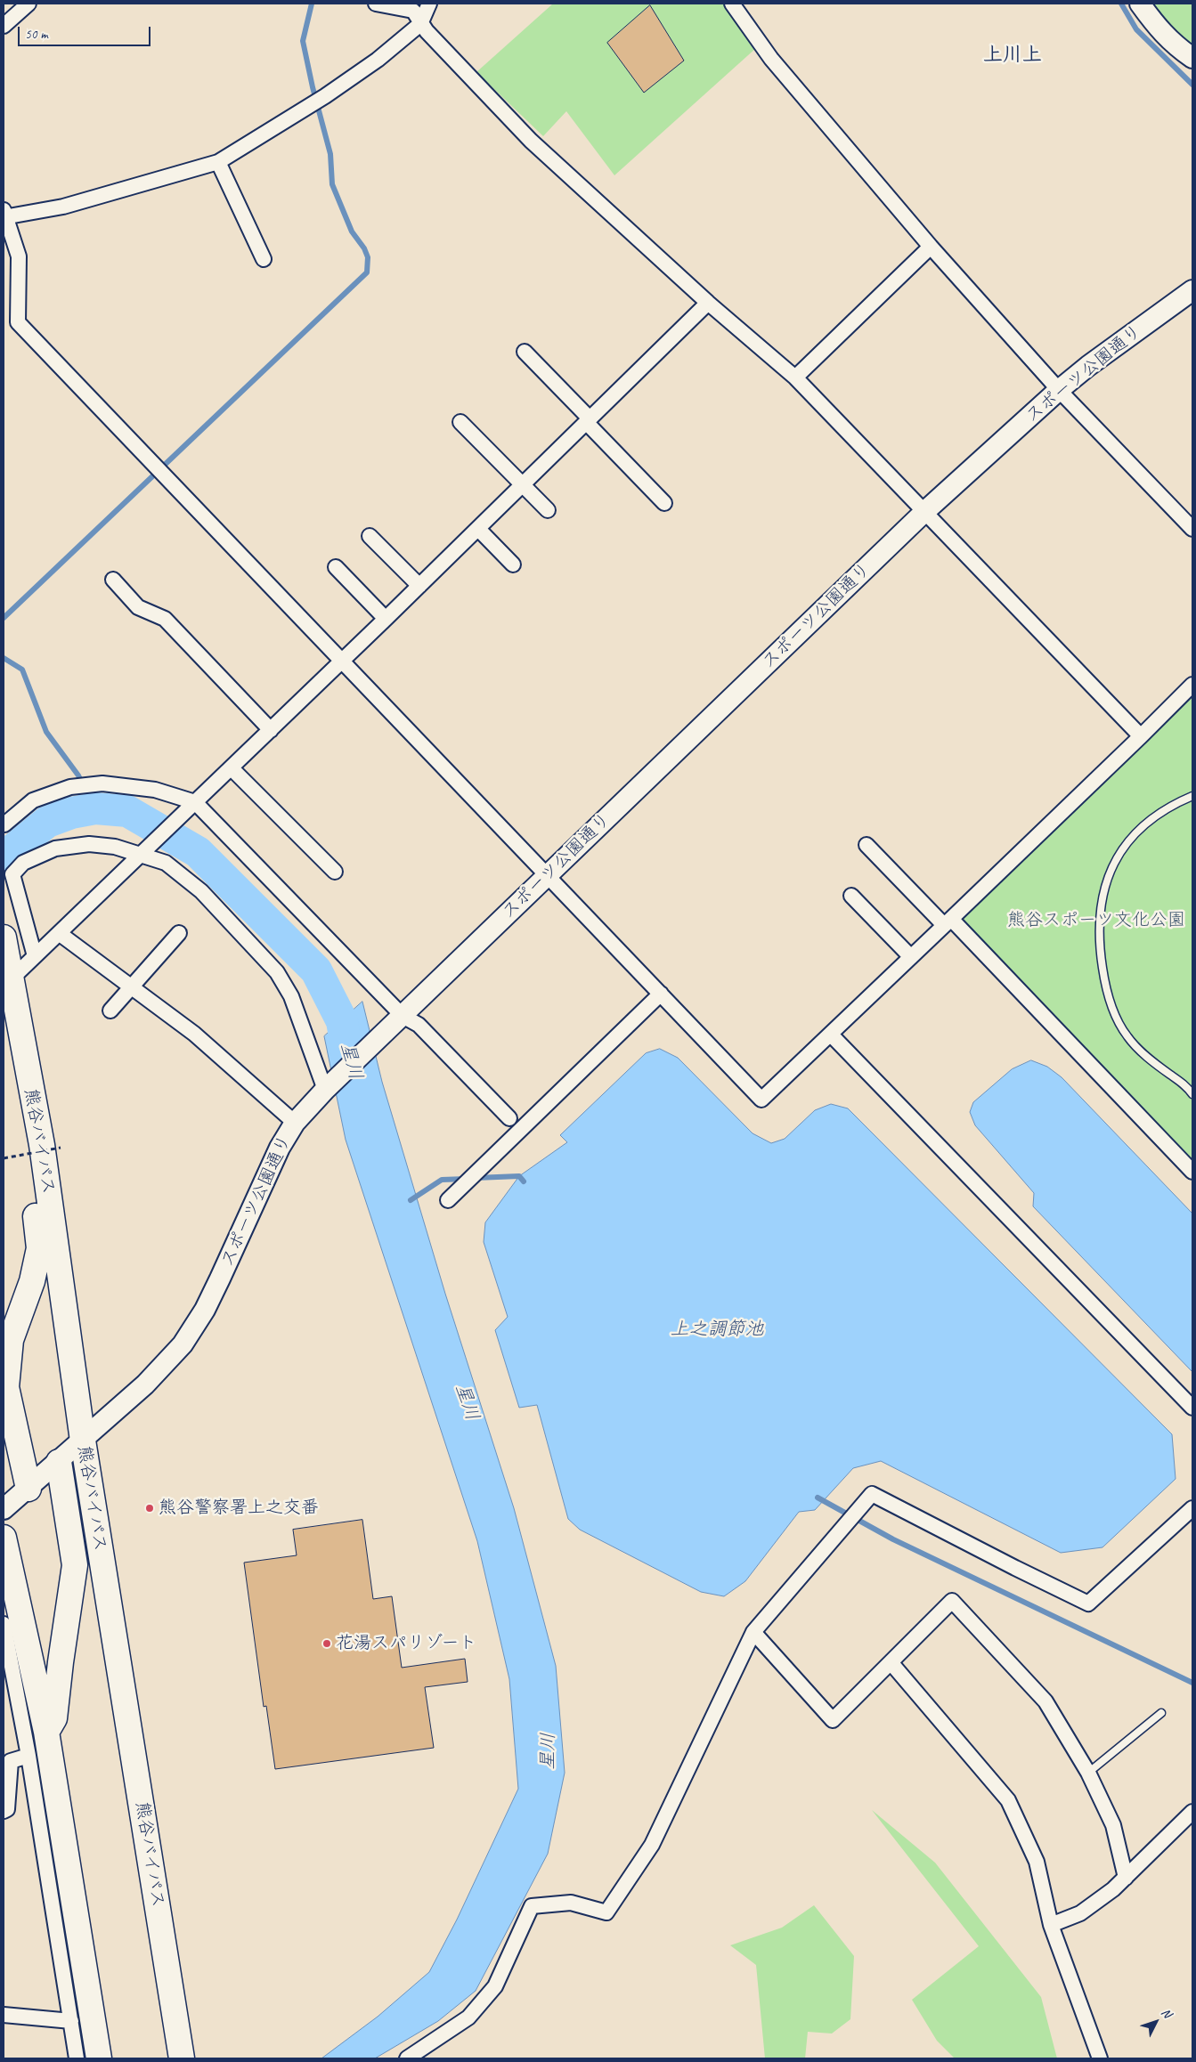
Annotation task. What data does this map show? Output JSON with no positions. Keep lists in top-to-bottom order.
{
  "streets": {
    "highway": ["熊谷バイパス"],
    "street": ["スポーツ公園通り"]
  },
  "crossings": [
    ["スポーツ公園通り", "熊谷バイパス"]
  ],
  "districts": ["上川上"],
  "water": ["星川", "上之調節池"],
  "parks": ["熊谷スポーツ文化公園"],
  "places": ["熊谷警察署上之交番", "花湯スパリゾート"],
  "scale_bar": "50 m",
  "north": "top right"
}
